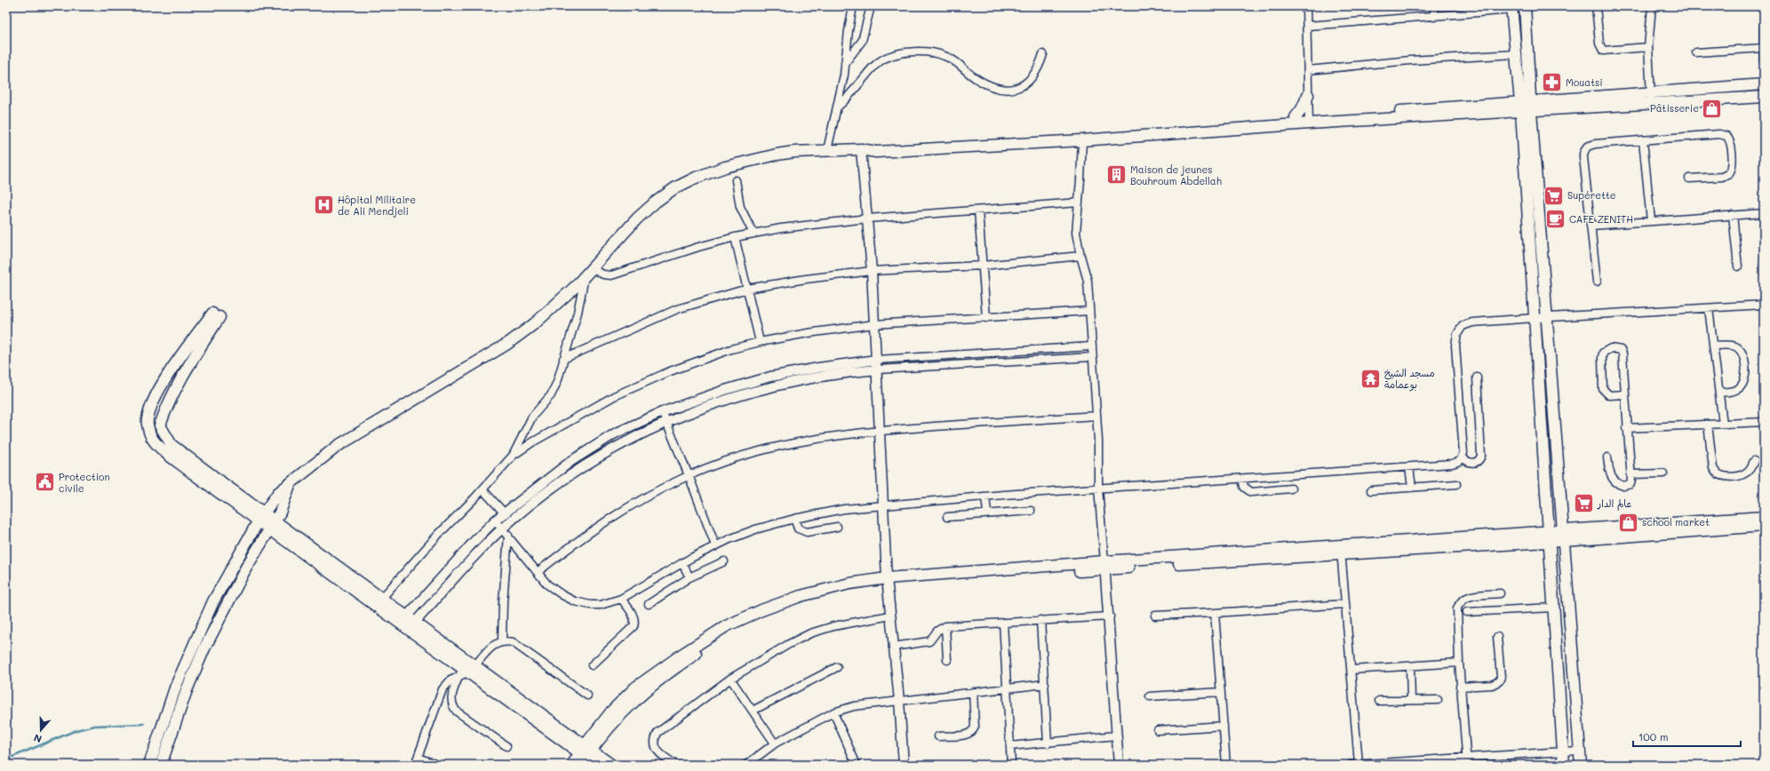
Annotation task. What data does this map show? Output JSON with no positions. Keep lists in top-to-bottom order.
{
  "places": {
    "pharmacy": ["Mouatsi"],
    "shop": ["Pâtisserie", "school market"],
    "building": ["Maison de jeunes Bouhroum Abdellah"],
    "supermarket": ["Supérette", "عالم الدار"],
    "hospital": ["Hôpital Militaire de Ali Mendjeli"],
    "cafe": ["CAFE ZENITH"],
    "temple": ["مسجد الشيخ بوعمامة"],
    "public building": ["Protection civile"]
  },
  "scale_bar": "100 m",
  "north": "bottom"
}
